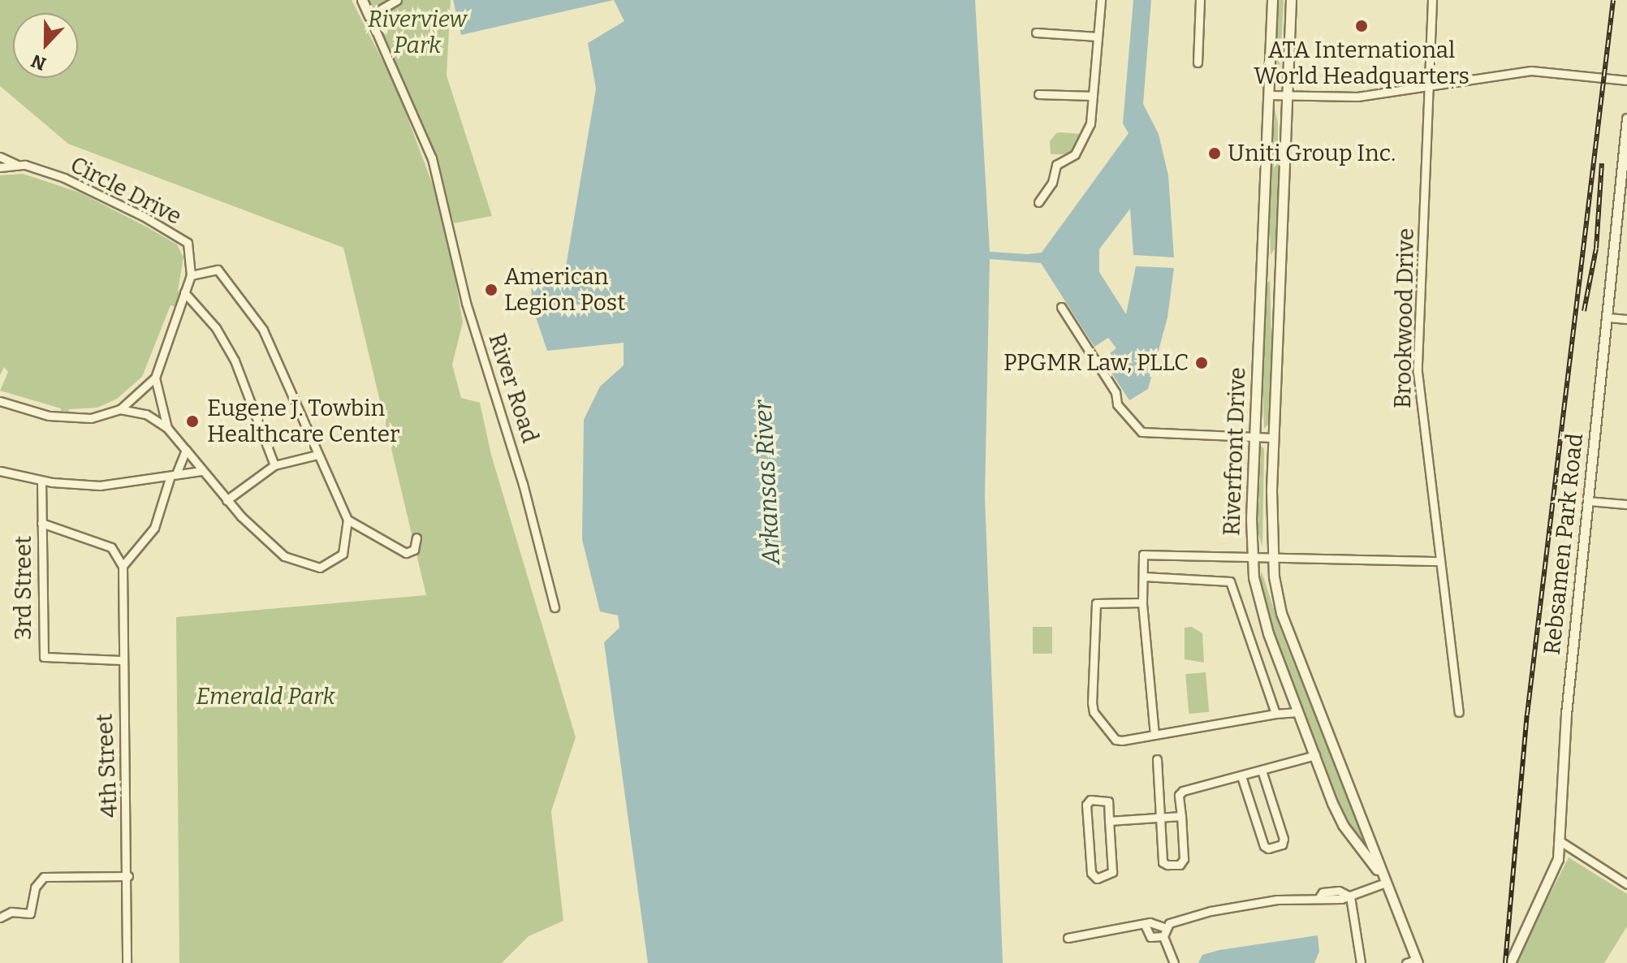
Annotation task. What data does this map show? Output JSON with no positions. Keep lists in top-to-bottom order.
{
  "streets": {
    "street": [
      "Circle Drive",
      "Brookwood Drive",
      "River Road",
      "Riverfront Drive",
      "Rebsamen Park Road",
      "3rd Street",
      "4th Street"
    ]
  },
  "crossings": [
    ["3rd Street", "4th Street"]
  ],
  "water": ["Arkansas River"],
  "parks": ["Riverview Park", "Emerald Park"],
  "places": [
    "ATA International World Headquarters",
    "Uniti Group Inc.",
    "American Legion Post",
    "PPGMR Law, PLLC",
    "Eugene J. Towbin Healthcare Center"
  ],
  "north": "bottom"
}
